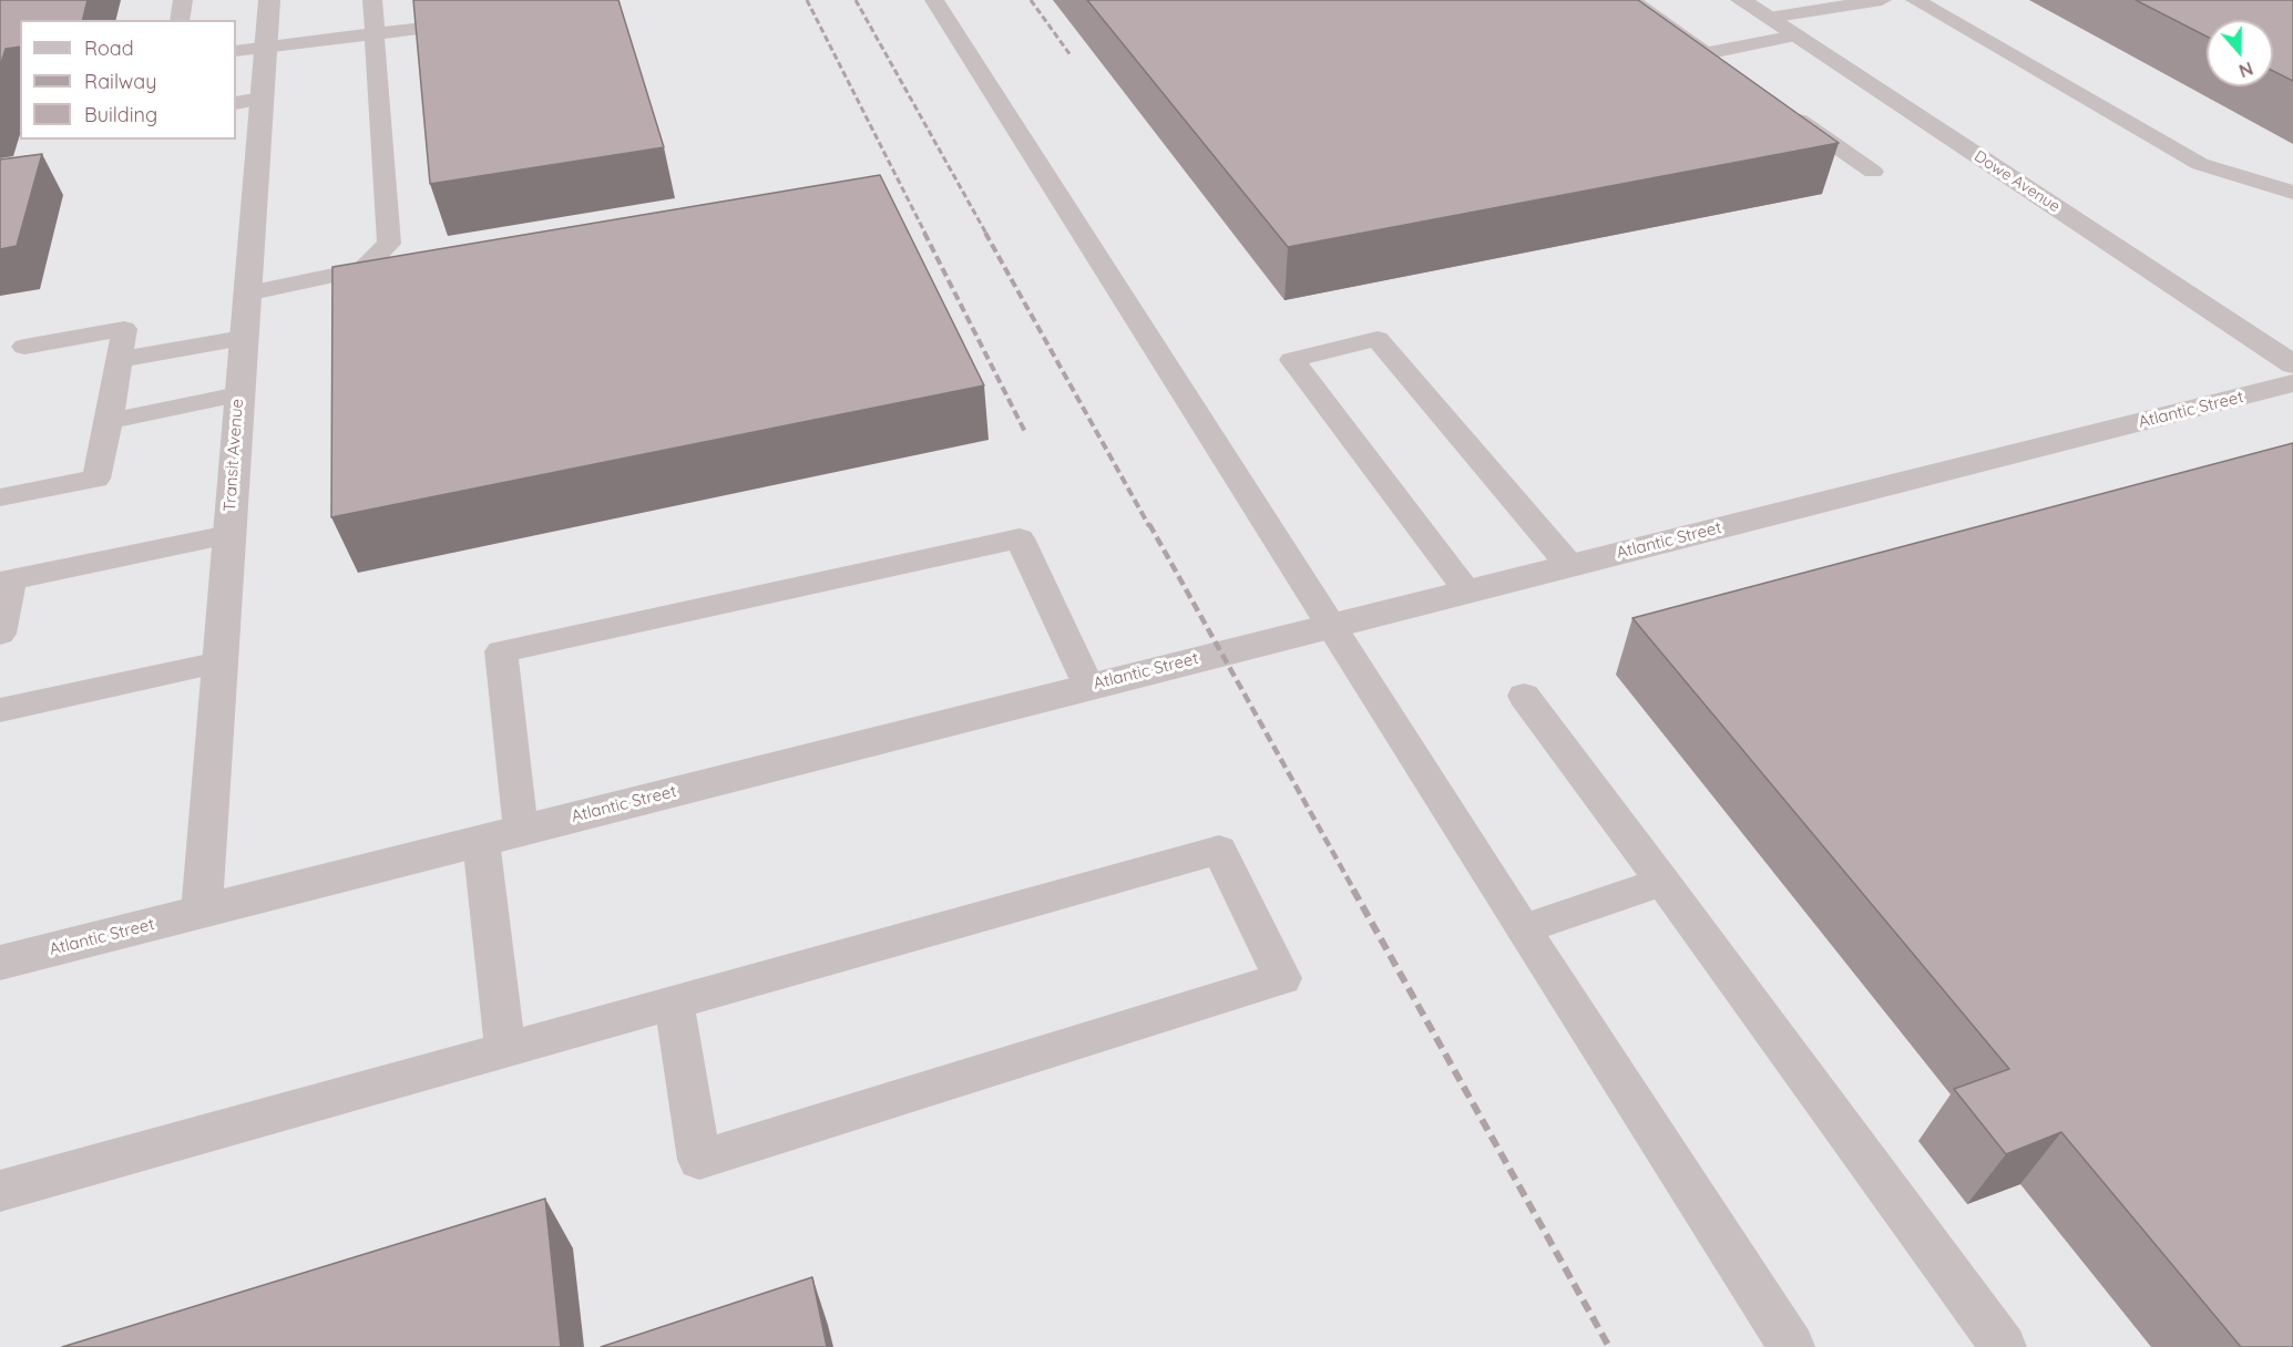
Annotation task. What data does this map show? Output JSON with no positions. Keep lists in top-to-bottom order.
{
  "streets": {
    "street": ["Dowe Avenue", "Atlantic Street", "Transit Avenue"]
  },
  "crossings": [
    ["Atlantic Street", "Transit Avenue"]
  ],
  "legend": ["Road", "Railway", "Building"],
  "north": "bottom"
}
